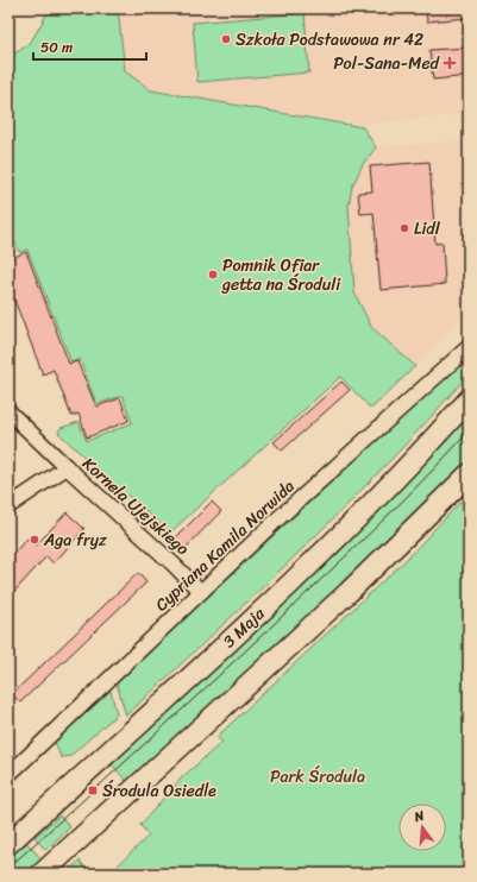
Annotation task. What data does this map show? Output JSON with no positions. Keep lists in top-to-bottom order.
{
  "streets": {
    "main road": ["3 Maja"],
    "street": ["Kornela Ujejskiego", "Cypriana Kamila Norwida"]
  },
  "crossings": [
    ["Kornela Ujejskiego", "Cypriana Kamila Norwida"]
  ],
  "parks": ["Park Środula"],
  "places": {
    "other": [
      "Szkoła Podstawowa nr 42",
      "Lidl",
      "Pomnik Ofiar getta na Środuli",
      "Aga fryz"
    ],
    "health": ["Pol-Sana-Med"],
    "transit": ["Środula Osiedle"]
  },
  "scale_bar": "50 m",
  "north": "top"
}
